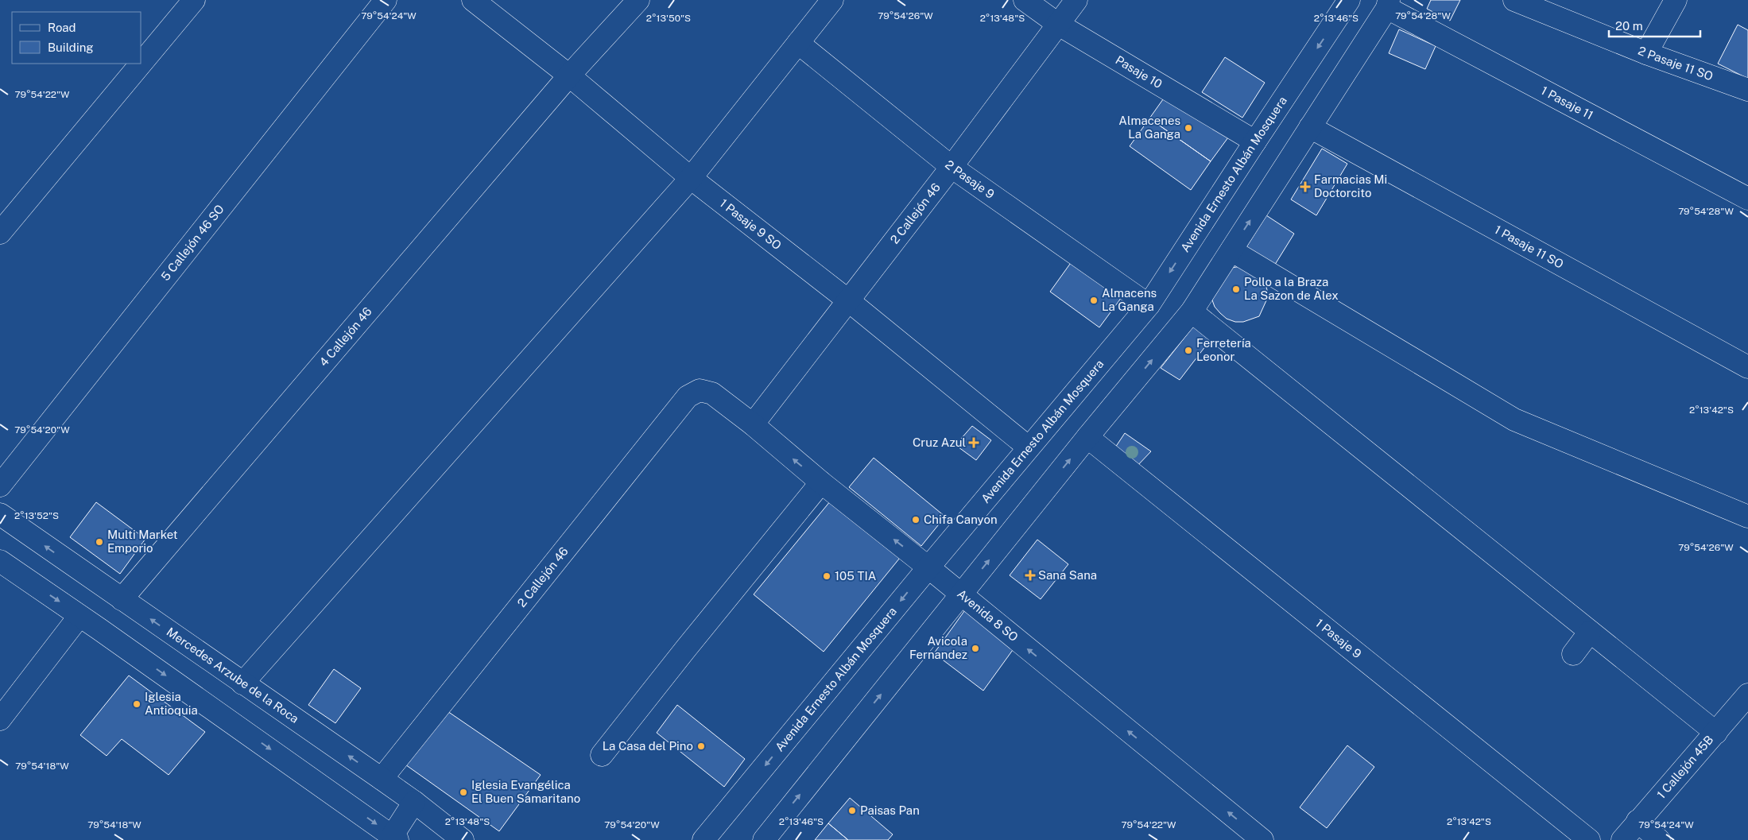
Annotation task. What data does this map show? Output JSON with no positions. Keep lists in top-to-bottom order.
{
  "streets": {
    "street": [
      "2 Pasaje 11 SO",
      "Pasaje 10",
      "1 Pasaje 11",
      "Avenida Ernesto Albán Mosquera",
      "2 Pasaje 9",
      "2 Callejón 46",
      "1 Pasaje 9 SO",
      "5 Callejón 46 SO",
      "1 Pasaje 11 SO",
      "4 Callejón 46",
      "Avenida 8 SO",
      "1 Pasaje 9",
      "Mercedes Arzube de la Roca",
      "1 Callejón 45B"
    ]
  },
  "crossings": [
    ["Pasaje 10", "Avenida Ernesto Albán Mosquera"],
    ["Pasaje 10", "2 Callejón 46"],
    ["Avenida Ernesto Albán Mosquera", "2 Pasaje 9"],
    ["Avenida Ernesto Albán Mosquera", "1 Pasaje 9 SO"],
    ["Avenida Ernesto Albán Mosquera", "Avenida 8 SO"],
    ["2 Pasaje 9", "2 Callejón 46"],
    ["2 Callejón 46", "1 Pasaje 9 SO"],
    ["2 Callejón 46", "Avenida 8 SO"],
    ["2 Callejón 46", "Mercedes Arzube de la Roca"],
    ["1 Pasaje 9 SO", "4 Callejón 46"],
    ["4 Callejón 46", "Mercedes Arzube de la Roca"]
  ],
  "one_way": ["Avenida 8 SO"],
  "places": {
    "other": [
      "Almacenes La Ganga",
      "Pollo a la Braza La Sazon de Alex",
      "Almacens La Ganga",
      "Ferretería Leonor",
      "Chifa Canyon",
      "Multi Market Emporio",
      "105 TIA",
      "Avicola Fernandez",
      "Iglesia Antioquia",
      "La Casa del Pino",
      "Iglesia Evangélica El Buen Samaritano",
      "Paisas Pan"
    ],
    "health": ["Farmacias Mi Doctorcito", "Cruz Azul", "Sana Sana"]
  },
  "legend": ["Road", "Building"],
  "scale_bar": "20 m",
  "coordinates": [
    "79°54'24\"W",
    "79°54'26\"W",
    "79°54'28\"W",
    "2°13'50\"S",
    "2°13'48\"S",
    "2°13'46\"S",
    "79°54'22\"W",
    "2°13'42\"S",
    "79°54'20\"W",
    "2°13'52\"S",
    "79°54'18\"W"
  ]
}
